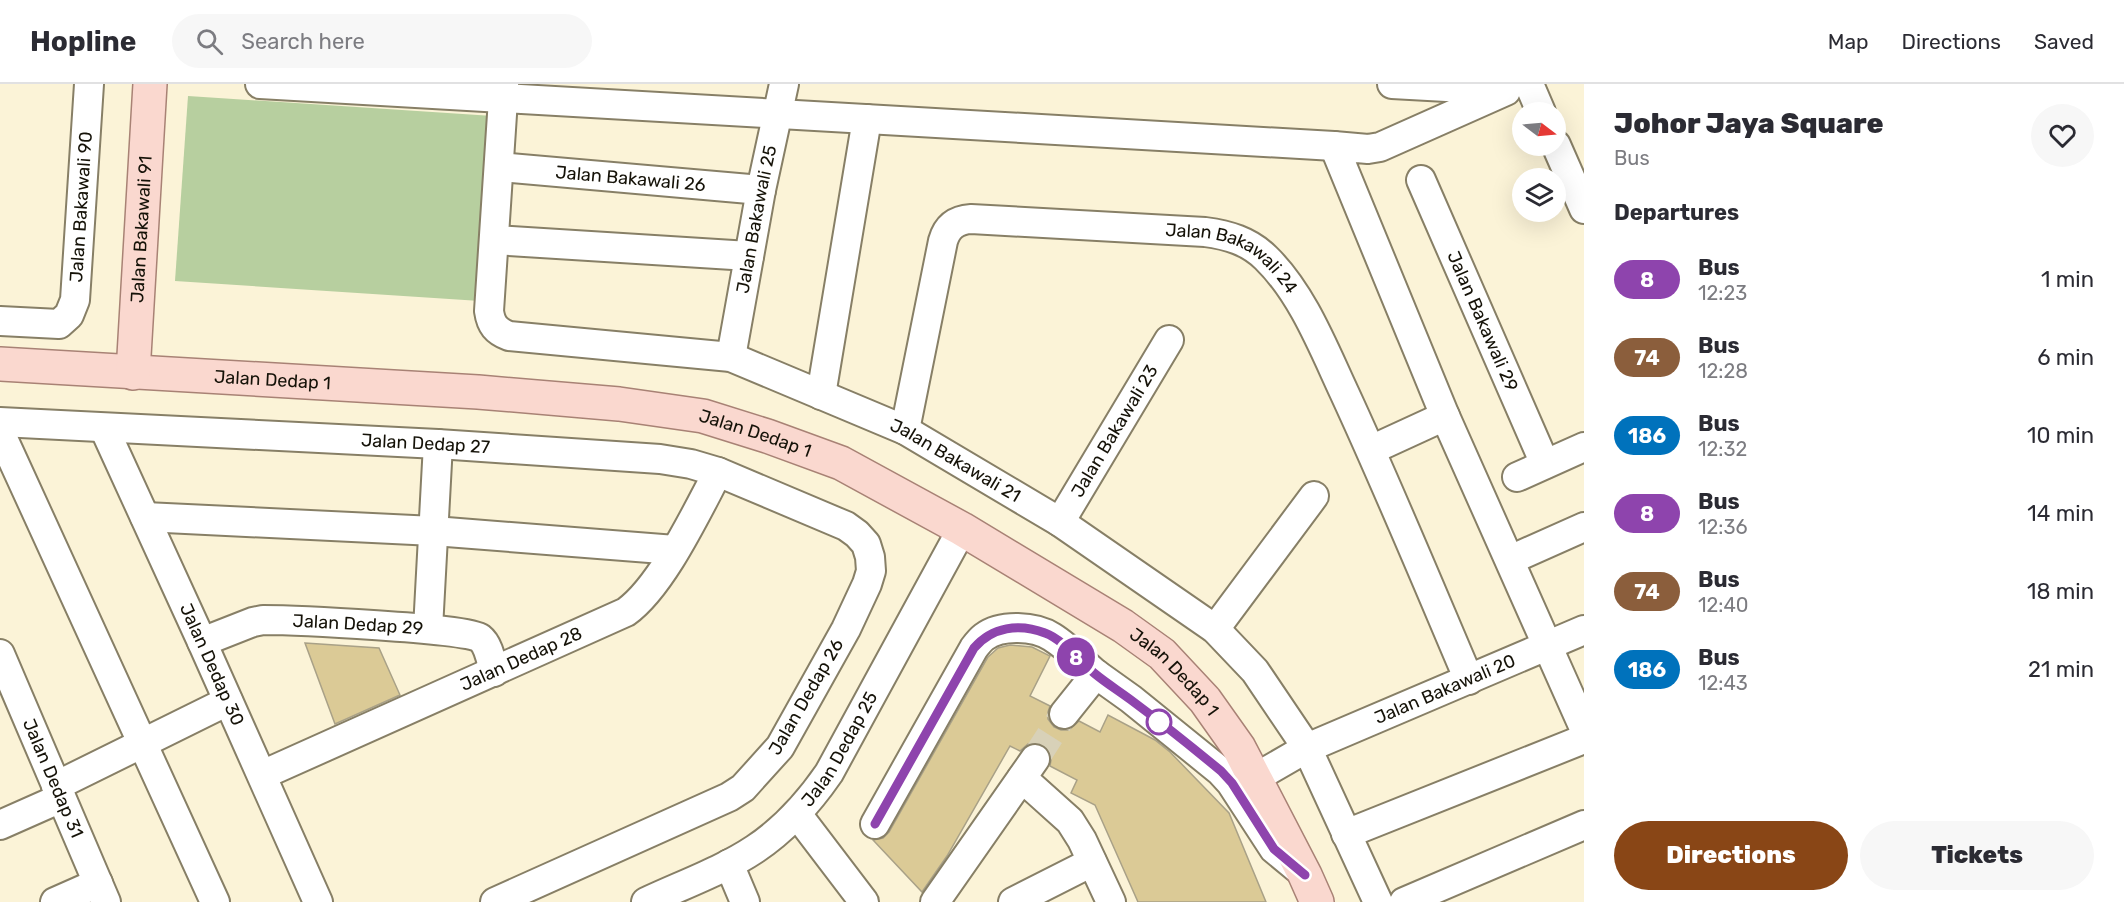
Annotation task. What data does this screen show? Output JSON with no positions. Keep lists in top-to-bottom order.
{
  "streets": {
    "main road": ["Jalan Bakawali 91", "Jalan Dedap 1"],
    "street": [
      "Jalan Bakawali 26",
      "Jalan Bakawali 90",
      "Jalan Bakawali 25",
      "Jalan Bakawali 24",
      "Jalan Bakawali 29",
      "Jalan Bakawali 23",
      "Jalan Dedap 27",
      "Jalan Bakawali 21",
      "Jalan Dedap 29",
      "Jalan Dedap 28",
      "Jalan Dedap 30",
      "Jalan Bakawali 20",
      "Jalan Dedap 26",
      "Jalan Dedap 25",
      "Jalan Dedap 31"
    ]
  },
  "crossings": [
    ["Jalan Bakawali 26", "Jalan Bakawali 25"],
    ["Jalan Bakawali 25", "Jalan Bakawali 21"],
    ["Jalan Bakawali 91", "Jalan Dedap 1"],
    ["Jalan Bakawali 24", "Jalan Bakawali 21"],
    ["Jalan Bakawali 24", "Jalan Bakawali 20"],
    ["Jalan Dedap 1", "Jalan Bakawali 20"],
    ["Jalan Dedap 1", "Jalan Dedap 25"],
    ["Jalan Bakawali 23", "Jalan Bakawali 21"],
    ["Jalan Dedap 27", "Jalan Dedap 28"],
    ["Jalan Dedap 27", "Jalan Dedap 30"],
    ["Jalan Dedap 27", "Jalan Dedap 26"],
    ["Jalan Bakawali 21", "Jalan Bakawali 20"],
    ["Jalan Dedap 29", "Jalan Dedap 28"],
    ["Jalan Dedap 29", "Jalan Dedap 30"],
    ["Jalan Dedap 28", "Jalan Dedap 30"]
  ],
  "lines": ["bus line 8"],
  "north": "right",
  "page": {
    "header": "Hopline",
    "search": "Search here",
    "nav": ["Map", "Directions", "Saved"],
    "on_map": "8",
    "heading": [
      ["Johor Jaya Square", "Bus"],
      "Departures"
    ],
    "list": [
      {
        "mark": "8",
        "name": "Bus",
        "note": "12:23",
        "value": "1 min"
      },
      {
        "mark": "74",
        "name": "Bus",
        "note": "12:28",
        "value": "6 min"
      },
      {
        "mark": "186",
        "name": "Bus",
        "note": "12:32",
        "value": "10 min"
      },
      {
        "mark": "8",
        "name": "Bus",
        "note": "12:36",
        "value": "14 min"
      },
      {
        "mark": "74",
        "name": "Bus",
        "note": "12:40",
        "value": "18 min"
      },
      {
        "mark": "186",
        "name": "Bus",
        "note": "12:43",
        "value": "21 min"
      }
    ],
    "buttons": ["Directions", "Tickets"]
  }
}
